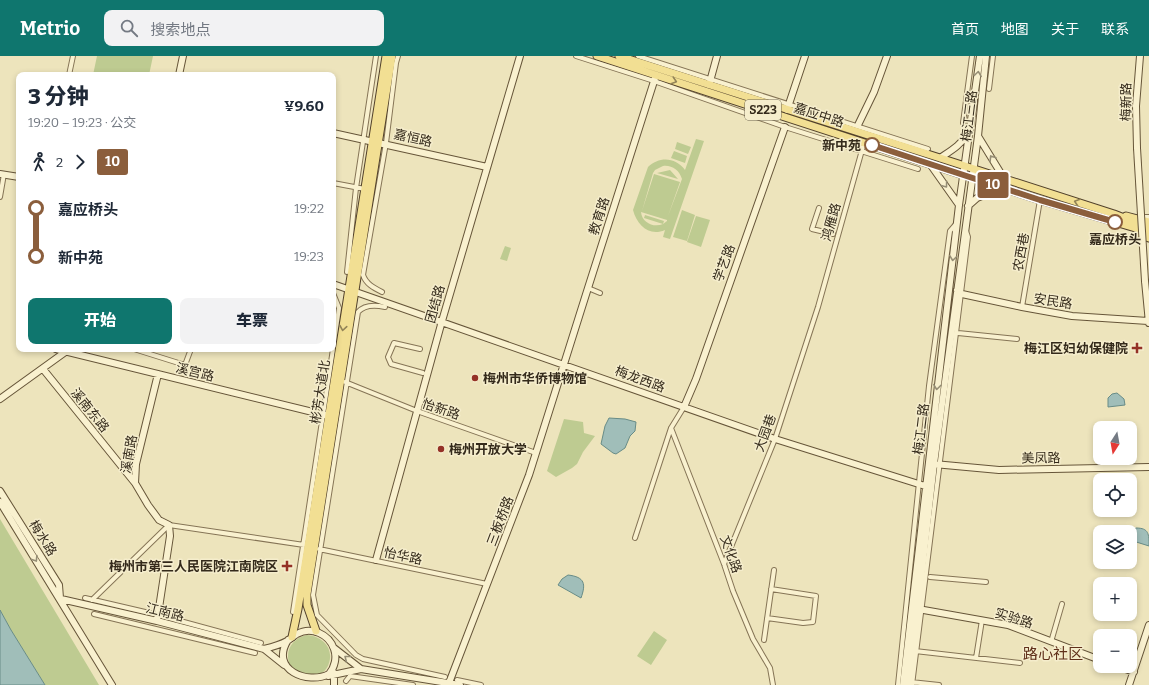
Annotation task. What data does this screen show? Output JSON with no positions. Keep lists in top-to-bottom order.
{
  "streets": {
    "main road": ["S223", "嘉应中路", "彬芳大道北"],
    "street": [
      "梅新路",
      "梅江三路",
      "嘉恒路",
      "教育路",
      "鸿雁路",
      "农西巷",
      "学艺路",
      "安民路",
      "团结路",
      "溪宫路",
      "梅龙西路",
      "怡新路",
      "溪南东路",
      "梅江二路",
      "大园巷",
      "溪南路",
      "美凤路",
      "三板桥路",
      "梅水路",
      "文化路",
      "怡华路",
      "江南路",
      "实验路"
    ]
  },
  "crossings": [
    ["梅新路", "安民路"],
    ["嘉应中路", "梅江三路"],
    ["嘉应中路", "教育路"],
    ["嘉应中路", "鸿雁路"],
    ["嘉应中路", "农西巷"],
    ["嘉应中路", "梅江二路"],
    ["梅江三路", "梅江二路"],
    ["嘉恒路", "团结路"],
    ["嘉恒路", "彬芳大道北"],
    ["教育路", "梅龙西路"],
    ["教育路", "三板桥路"],
    ["鸿雁路", "大园巷"],
    ["农西巷", "安民路"],
    ["学艺路", "梅龙西路"],
    ["安民路", "梅江二路"],
    ["团结路", "梅龙西路"],
    ["团结路", "怡新路"],
    ["团结路", "怡华路"],
    ["溪宫路", "彬芳大道北"],
    ["溪宫路", "溪南路"],
    ["梅龙西路", "彬芳大道北"],
    ["梅龙西路", "梅江二路"],
    ["梅龙西路", "大园巷"],
    ["梅龙西路", "三板桥路"],
    ["彬芳大道北", "怡新路"],
    ["彬芳大道北", "怡华路"],
    ["彬芳大道北", "江南路"],
    ["怡新路", "三板桥路"],
    ["溪南东路", "溪南路"],
    ["梅江二路", "美凤路"],
    ["梅江二路", "实验路"],
    ["大园巷", "文化路"],
    ["溪南路", "怡华路"],
    ["三板桥路", "怡华路"],
    ["梅水路", "江南路"]
  ],
  "districts": ["路心社区"],
  "places": {
    "other": [
      "新中苑",
      "嘉应桥头",
      "梅州市华侨博物馆",
      "梅州开放大学"
    ],
    "health": ["梅江区妇幼保健院", "梅州市第三人民医院江南院区"]
  },
  "lines": ["bus line 10"],
  "north": "bottom",
  "page": {
    "header": "Metrio",
    "search": "搜索地点",
    "nav": [
      "首页",
      "地图",
      "关于",
      "联系"
    ],
    "on_map": "10",
    "heading": ["3 分钟", "19:20 – 19:23 · 公交", "¥9.60"],
    "legs": ["2", "10"],
    "list": [
      {
        "name": "嘉应桥头",
        "value": "19:22"
      },
      {
        "name": "新中苑",
        "value": "19:23"
      }
    ],
    "buttons": ["开始", "车票"],
    "map_buttons": ["+", "−"]
  }
}
